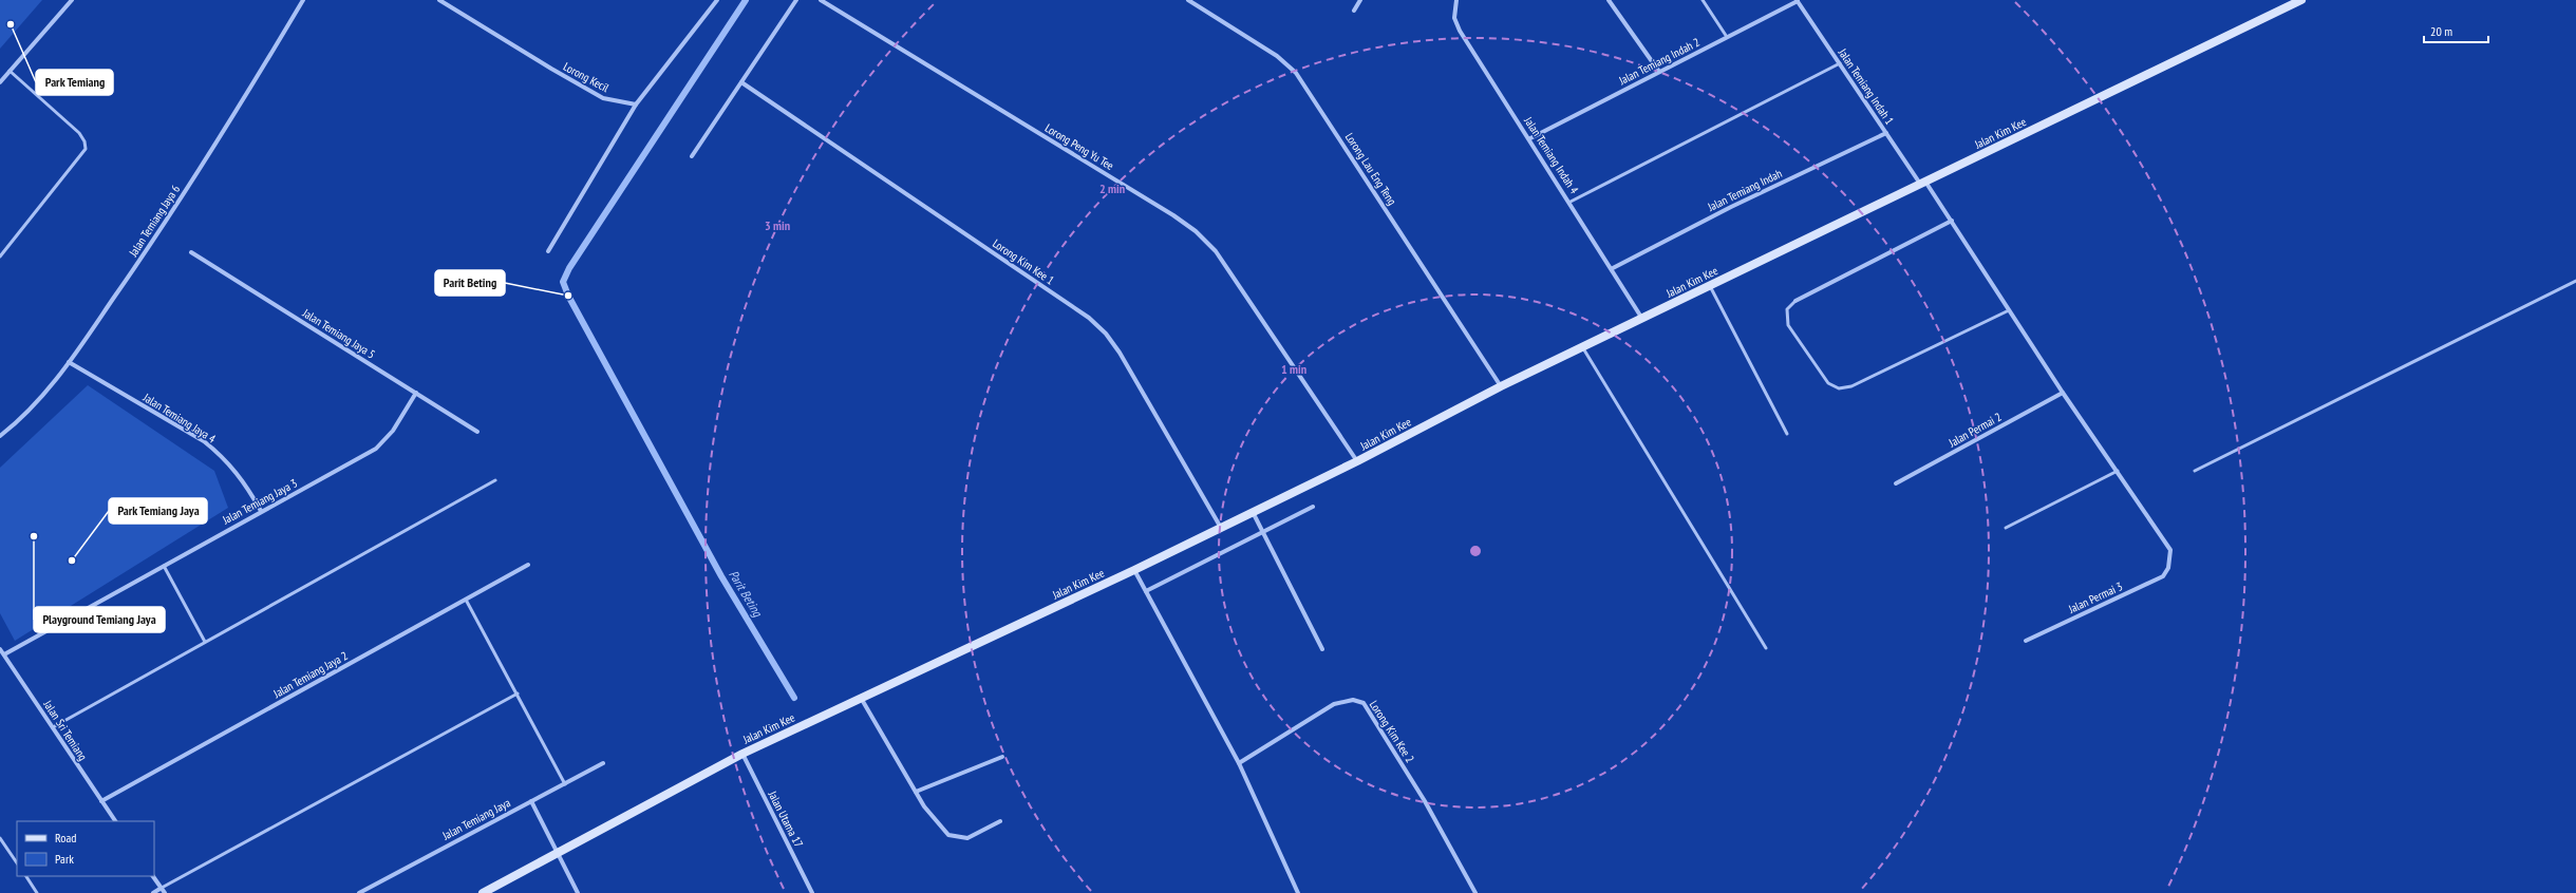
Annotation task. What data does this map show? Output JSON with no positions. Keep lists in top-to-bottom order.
{
  "streets": {
    "street": [
      "Jalan Temiang Indah 2",
      "Lorong Kecil",
      "Jalan Temiang Indah 1",
      "Jalan Kim Kee",
      "Lorong Peng Yu Tee",
      "Jalan Temiang Indah 4",
      "Lorong Lau Eng Teng",
      "Jalan Temiang Indah",
      "Jalan Temiang Jaya 6",
      "Lorong Kim Kee 1",
      "Jalan Temiang Jaya 5",
      "Jalan Temiang Jaya 4",
      "Jalan Permai 2",
      "Jalan Temiang Jaya 3",
      "Jalan Permai 3",
      "Jalan Temiang Jaya 2",
      "Jalan Sri Temiang",
      "Lorong Kim Kee 2",
      "Jalan Temiang Jaya",
      "Jalan Utama 17"
    ]
  },
  "crossings": [
    ["Jalan Temiang Indah 2", "Jalan Temiang Indah 1"],
    ["Jalan Temiang Indah 2", "Jalan Temiang Indah 4"],
    ["Jalan Temiang Indah 1", "Jalan Kim Kee"],
    ["Jalan Temiang Indah 1", "Jalan Temiang Indah"],
    ["Jalan Temiang Indah 1", "Jalan Permai 2"],
    ["Jalan Temiang Indah 1", "Jalan Permai 3"],
    ["Jalan Kim Kee", "Lorong Peng Yu Tee"],
    ["Jalan Kim Kee", "Jalan Temiang Indah 4"],
    ["Jalan Kim Kee", "Lorong Lau Eng Teng"],
    ["Jalan Kim Kee", "Lorong Kim Kee 1"],
    ["Jalan Kim Kee", "Jalan Utama 17"],
    ["Jalan Temiang Indah 4", "Jalan Temiang Indah"],
    ["Jalan Temiang Jaya 6", "Jalan Temiang Jaya 4"],
    ["Jalan Temiang Jaya 5", "Jalan Temiang Jaya 3"],
    ["Jalan Temiang Jaya 4", "Jalan Temiang Jaya 3"],
    ["Jalan Temiang Jaya 3", "Jalan Sri Temiang"],
    ["Jalan Temiang Jaya 2", "Jalan Sri Temiang"]
  ],
  "water": ["Parit Beting"],
  "places": [
    "Park Temiang",
    "Parit Beting",
    "Playground Temiang Jaya",
    "Park Temiang Jaya"
  ],
  "legend": ["Road", "Park"],
  "scale_bar": "20 m",
  "rings": ["2 min", "3 min", "1 min"]
}
